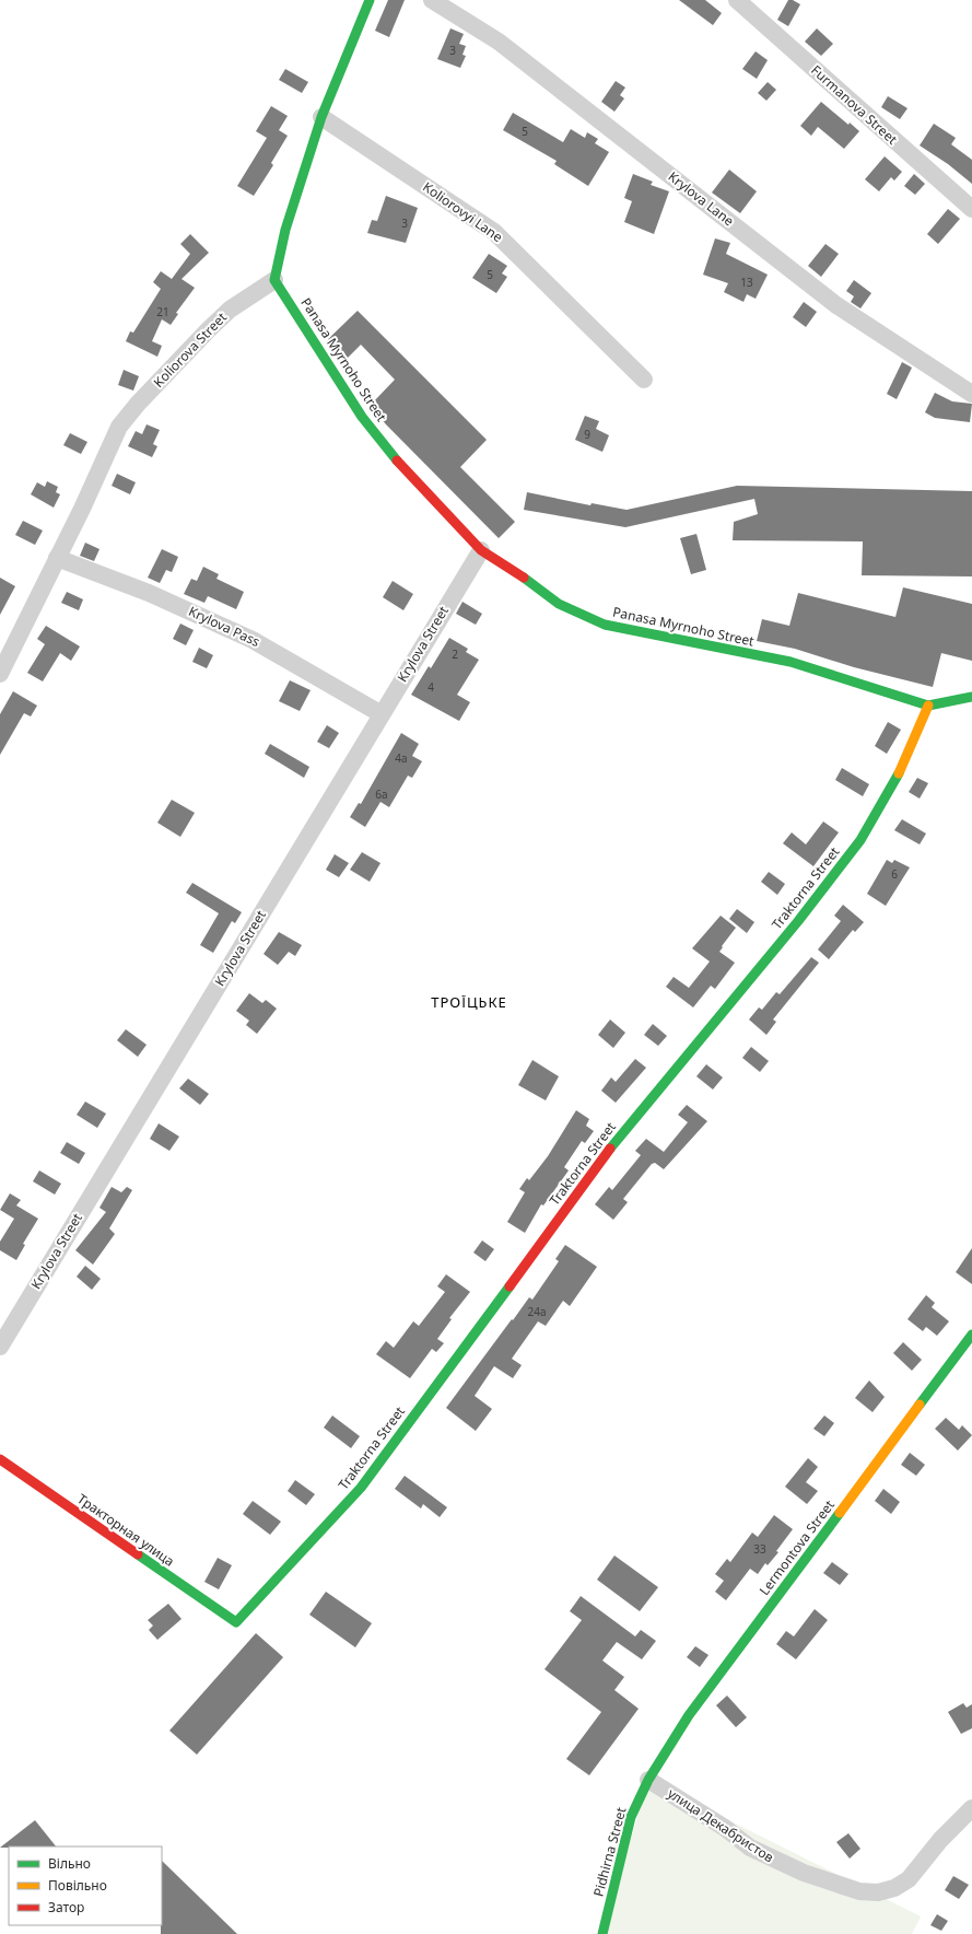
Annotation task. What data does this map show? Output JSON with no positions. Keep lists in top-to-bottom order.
{
  "streets": {
    "street": [
      "Furmanova Street",
      "Krylova Lane",
      "Koliorovyi Lane",
      "Koliorova Street",
      "Panasa Myrnoho Street",
      "Krylova Pass",
      "Krylova Street",
      "Traktorna Street",
      "Тракторная улица",
      "Lermontova Street",
      "улица Декабристов",
      "Pidhirna Street"
    ]
  },
  "crossings": [
    ["Koliorova Street", "Panasa Myrnoho Street"],
    ["Koliorova Street", "Krylova Pass"],
    ["Panasa Myrnoho Street", "Krylova Street"],
    ["Panasa Myrnoho Street", "Traktorna Street"],
    ["Krylova Pass", "Krylova Street"],
    ["Traktorna Street", "Тракторная улица"],
    ["Lermontova Street", "улица Декабристов"],
    ["Lermontova Street", "Pidhirna Street"],
    ["улица Декабристов", "Pidhirna Street"]
  ],
  "districts": ["ТРОЇЦЬКЕ"],
  "house_numbers": [
    "3",
    "5",
    "3",
    "5",
    "13",
    "21",
    "9",
    "2",
    "4",
    "4а",
    "6а",
    "6",
    "24а",
    "33"
  ],
  "legend": ["Вільно", "Повільно", "Затор"]
}
